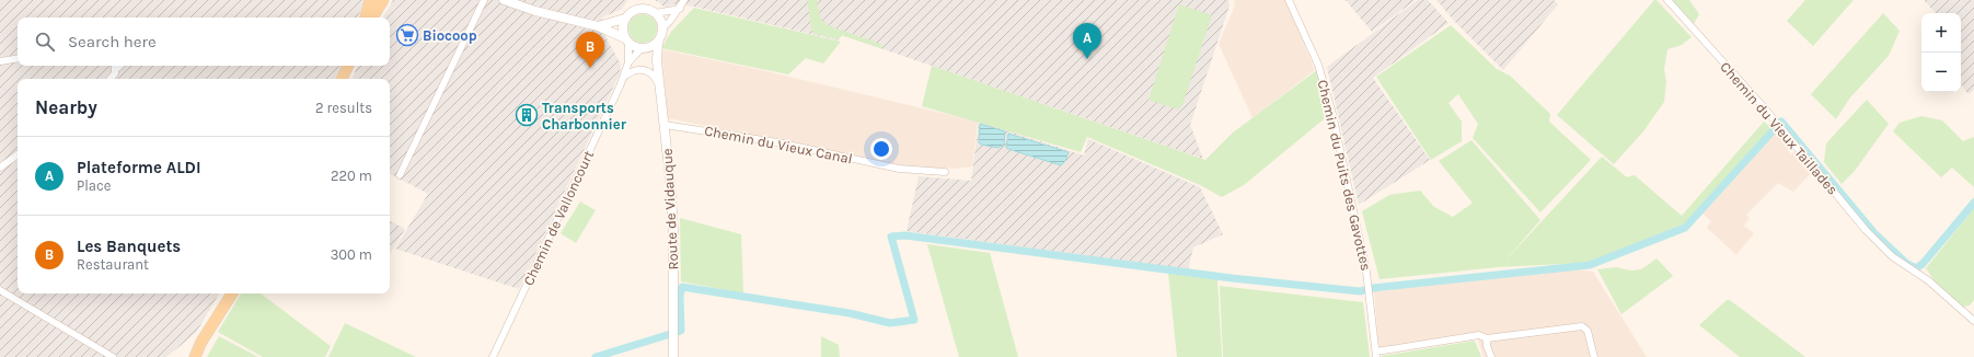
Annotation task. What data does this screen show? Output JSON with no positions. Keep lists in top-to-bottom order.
{
  "streets": {
    "street": [
      "Chemin du Vieux Taillades",
      "Chemin du Vieux Canal",
      "Chemin du Puits des Gavottes",
      "Route de Vidauque",
      "Chemin de Valloncourt"
    ]
  },
  "crossings": [
    ["Chemin du Vieux Canal", "Route de Vidauque"],
    ["Route de Vidauque", "Chemin de Valloncourt"]
  ],
  "places": {
    "supermarket": ["Biocoop"],
    "building": ["Transports Charbonnier"]
  },
  "page": {
    "map_buttons": ["+", "−"],
    "search": "Search here",
    "pins": ["A", "B"],
    "heading": ["Nearby", "2 results"],
    "list": [
      {
        "mark": "A",
        "name": "Plateforme ALDI",
        "note": "Place",
        "value": "220 m"
      },
      {
        "mark": "B",
        "name": "Les Banquets",
        "note": "Restaurant",
        "value": "300 m"
      }
    ]
  }
}
